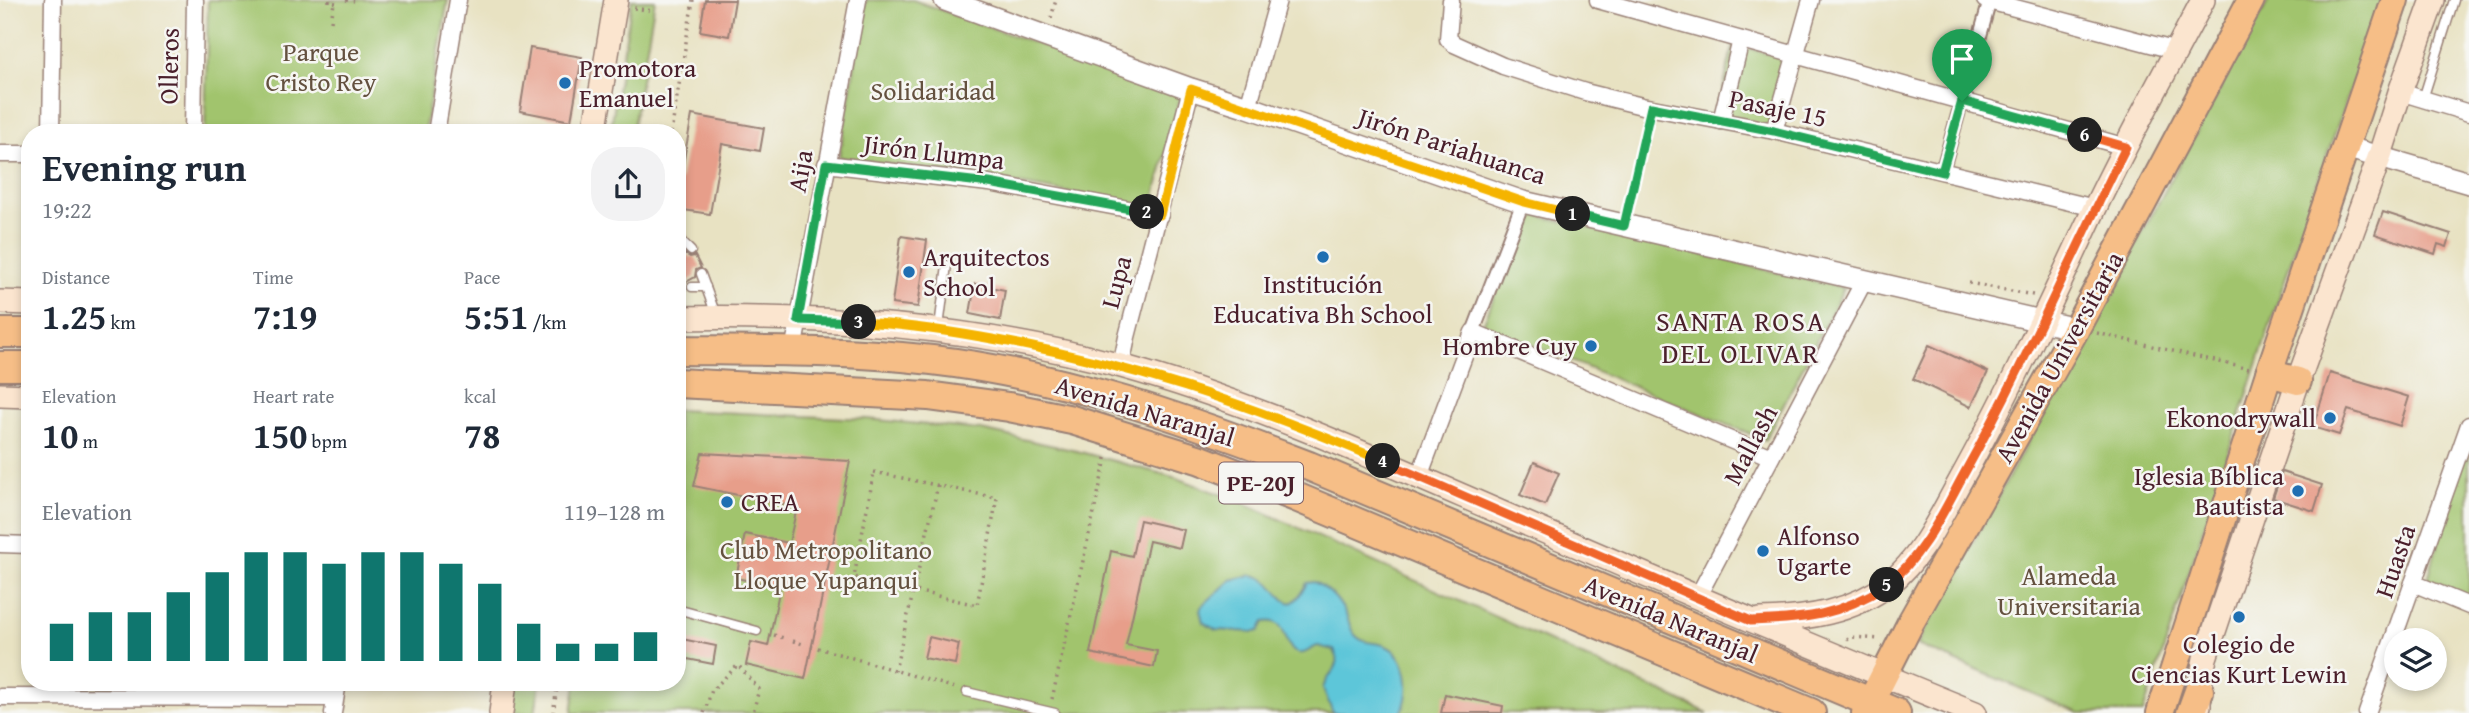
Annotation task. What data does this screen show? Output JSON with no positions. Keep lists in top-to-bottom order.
{
  "streets": {
    "highway": ["Avenida Naranjal", "PE-20J"],
    "main road": ["Avenida Universitaria"],
    "street": [
      "Olleros",
      "Pasaje 15",
      "Jirón Pariahuanca",
      "Jirón Llumpa",
      "Aija",
      "Lupa",
      "Mallash",
      "Huasta"
    ]
  },
  "crossings": [
    ["Pasaje 15", "Avenida Universitaria"],
    ["Jirón Pariahuanca", "Lupa"],
    ["Jirón Pariahuanca", "Avenida Universitaria"],
    ["Jirón Pariahuanca", "Mallash"],
    ["Jirón Llumpa", "Aija"],
    ["Jirón Llumpa", "Lupa"],
    ["Aija", "Avenida Naranjal"],
    ["Lupa", "Avenida Naranjal"],
    ["Avenida Universitaria", "Avenida Naranjal"],
    ["Avenida Naranjal", "Mallash"]
  ],
  "districts": ["SANTA ROSA DEL OLIVAR"],
  "parks": [
    "Parque Cristo Rey",
    "Solidaridad",
    "Club Metropolitano Lloque Yupanqui",
    "Alameda Universitaria"
  ],
  "places": [
    "Promotora Emanuel",
    "Institución Educativa Bh School",
    "Arquitectos School",
    "Hombre Cuy",
    "Ekonodrywall",
    "Iglesia Bíblica Bautista",
    "CREA",
    "Alfonso Ugarte",
    "Colegio de Ciencias Kurt Lewin"
  ],
  "page": {
    "pins": [
      "6",
      "2",
      "1",
      "3",
      "4",
      "5"
    ],
    "heading": ["Evening run", "19:22"],
    "stats": [
      ["Distance", "1.25 km"],
      ["Time", "7:19"],
      ["Pace", "5:51 /km"],
      ["Elevation", "10 m"],
      ["Heart rate", "150 bpm"],
      ["kcal", "78"]
    ],
    "chart": ["Elevation", "119–128 m"]
  }
}
